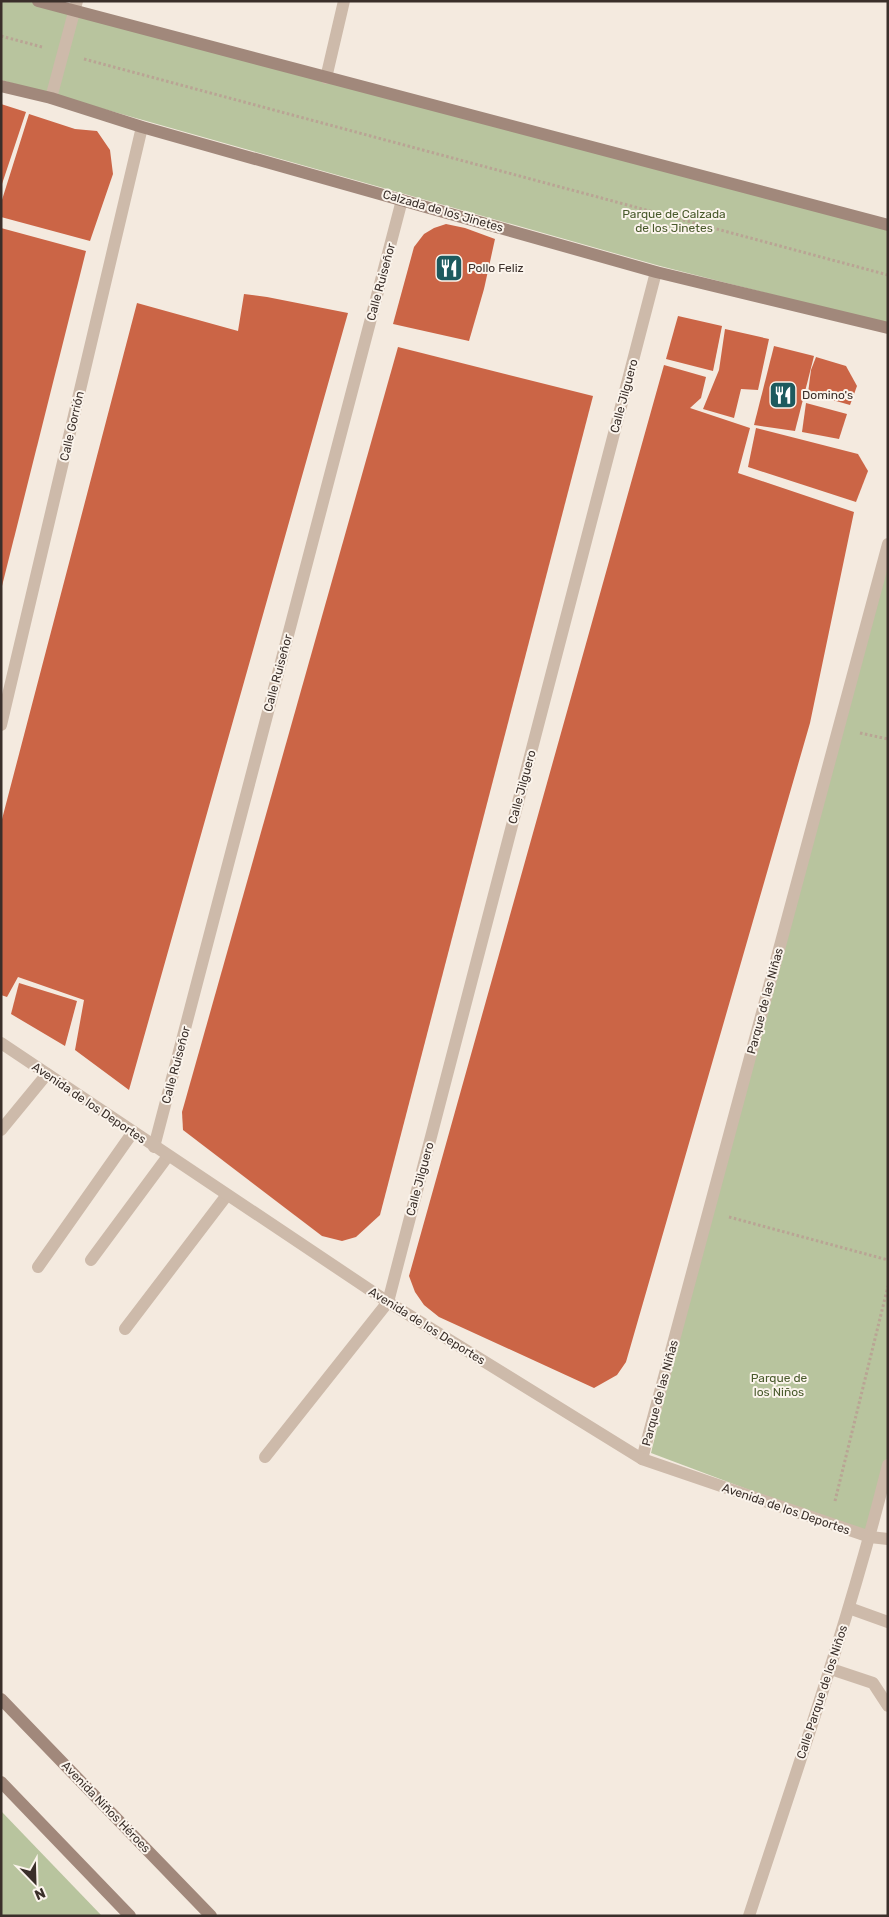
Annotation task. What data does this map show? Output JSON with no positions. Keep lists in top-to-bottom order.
{
  "streets": {
    "main road": ["Calzada de los Jinetes", "Avenida Niños Héroes"],
    "street": [
      "Calle Ruiseñor",
      "Calle Jilguero",
      "Calle Gorrión",
      "Parque de las Niñas",
      "Avenida de los Deportes",
      "Calle Parque de los Niños"
    ]
  },
  "crossings": [
    ["Calzada de los Jinetes", "Calle Ruiseñor"],
    ["Calzada de los Jinetes", "Calle Jilguero"],
    ["Calzada de los Jinetes", "Calle Gorrión"],
    ["Calle Ruiseñor", "Avenida de los Deportes"],
    ["Calle Jilguero", "Avenida de los Deportes"],
    ["Parque de las Niñas", "Avenida de los Deportes"],
    ["Avenida de los Deportes", "Calle Parque de los Niños"]
  ],
  "parks": ["Parque de Calzada de los Jinetes", "Parque de los Niños"],
  "places": {
    "restaurant": ["Pollo Feliz", "Domino's"]
  },
  "north": "bottom right"
}
